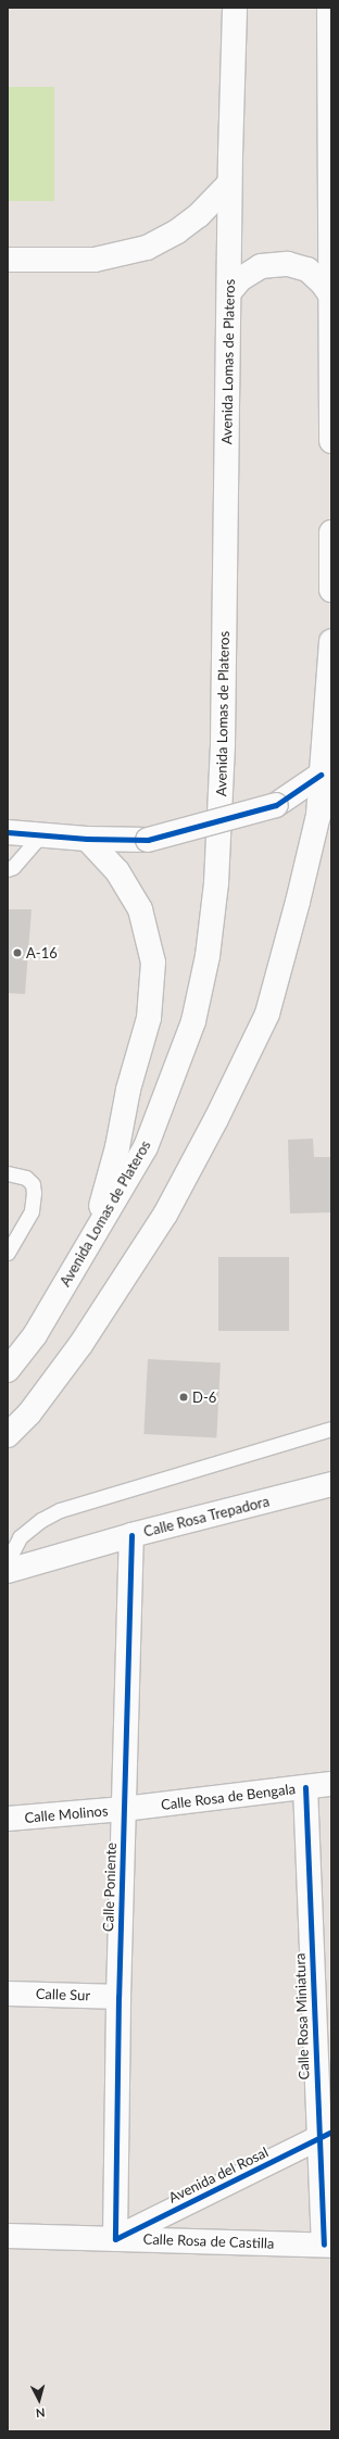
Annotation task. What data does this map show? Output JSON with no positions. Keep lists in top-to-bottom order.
{
  "streets": {
    "main road": [
      "Avenida Lomas de Plateros",
      "Calle Rosa Trepadora",
      "Calle Rosa de Bengala",
      "Calle Molinos",
      "Calle Poniente",
      "Calle Sur",
      "Calle Rosa Miniatura",
      "Avenida del Rosal",
      "Calle Rosa de Castilla"
    ]
  },
  "crossings": [
    ["Calle Rosa Trepadora", "Calle Poniente"],
    ["Calle Rosa de Bengala", "Calle Molinos"],
    ["Calle Rosa de Bengala", "Calle Poniente"],
    ["Calle Rosa de Bengala", "Calle Rosa Miniatura"],
    ["Calle Molinos", "Calle Poniente"],
    ["Calle Poniente", "Calle Sur"],
    ["Calle Poniente", "Avenida del Rosal"],
    ["Calle Poniente", "Calle Rosa de Castilla"],
    ["Calle Rosa Miniatura", "Avenida del Rosal"],
    ["Calle Rosa Miniatura", "Calle Rosa de Castilla"],
    ["Avenida del Rosal", "Calle Rosa de Castilla"]
  ],
  "places": ["A-16", "D-6"],
  "north": "bottom"
}
